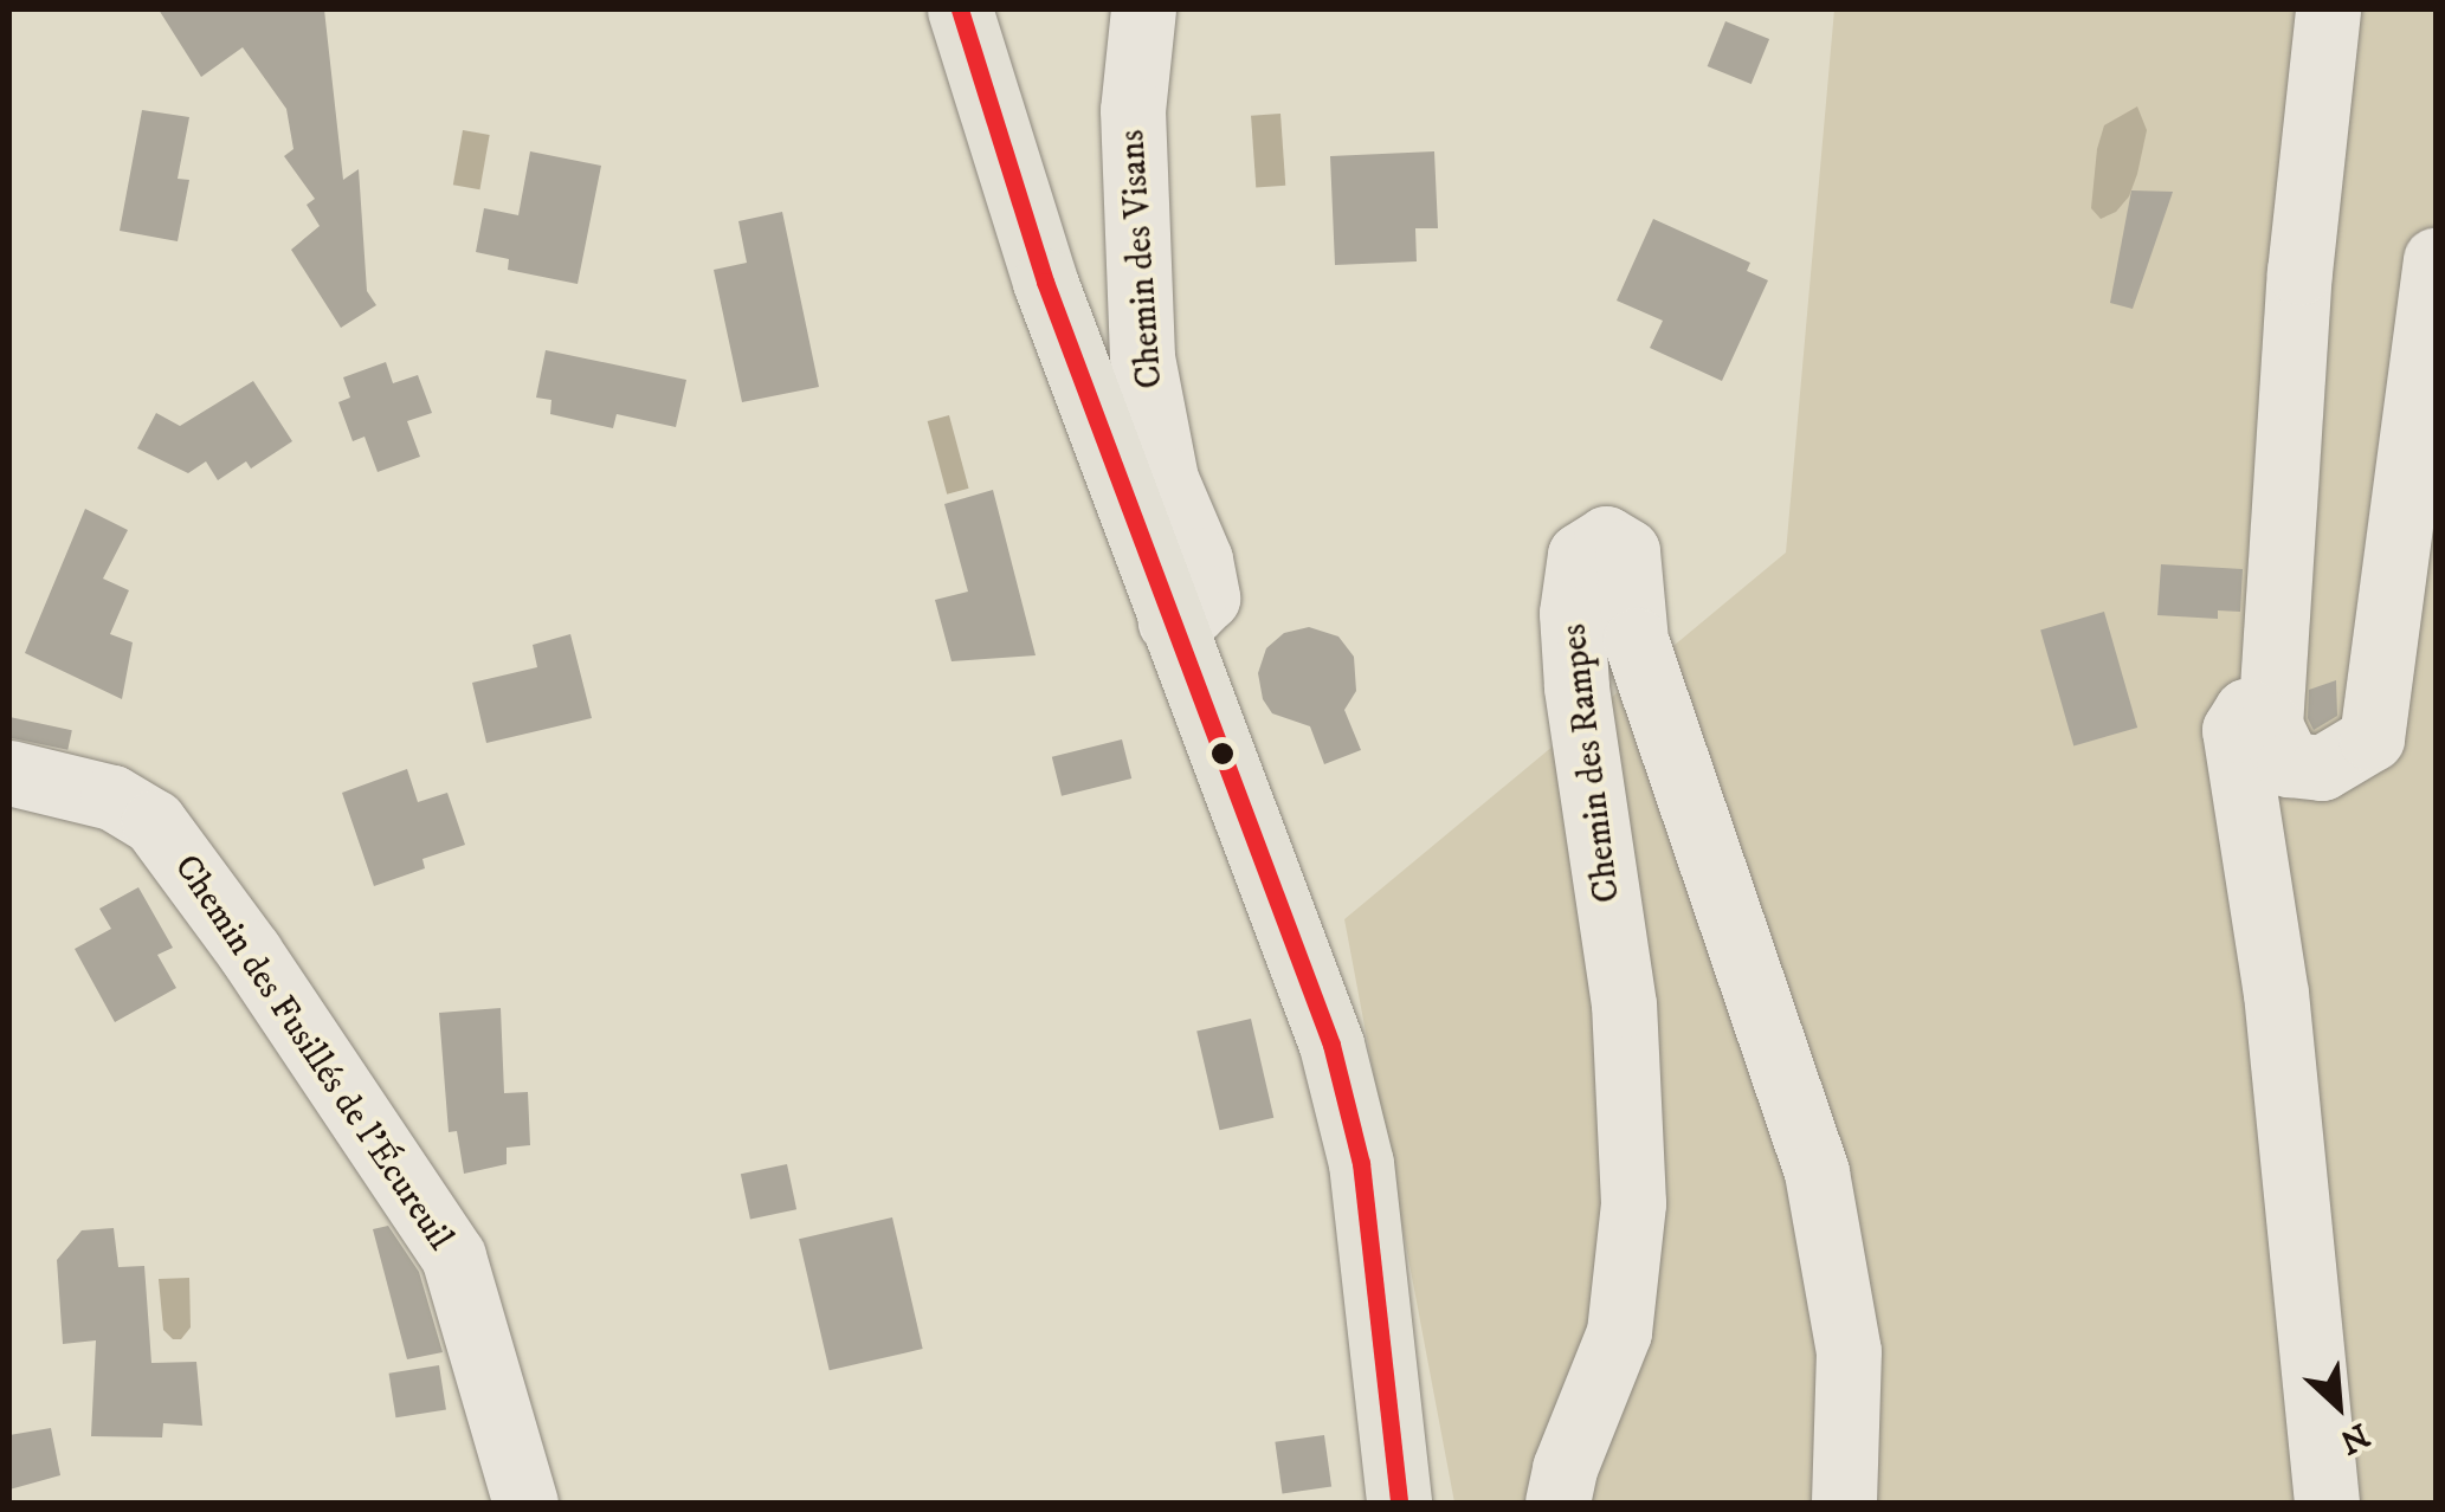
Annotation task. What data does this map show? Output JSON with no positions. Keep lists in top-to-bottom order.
{
  "streets": {
    "street": ["Chemin des Visans", "Chemin des Rampes", "Chemin des Fusillés de l'Écureuil"]
  },
  "north": "bottom right"
}
